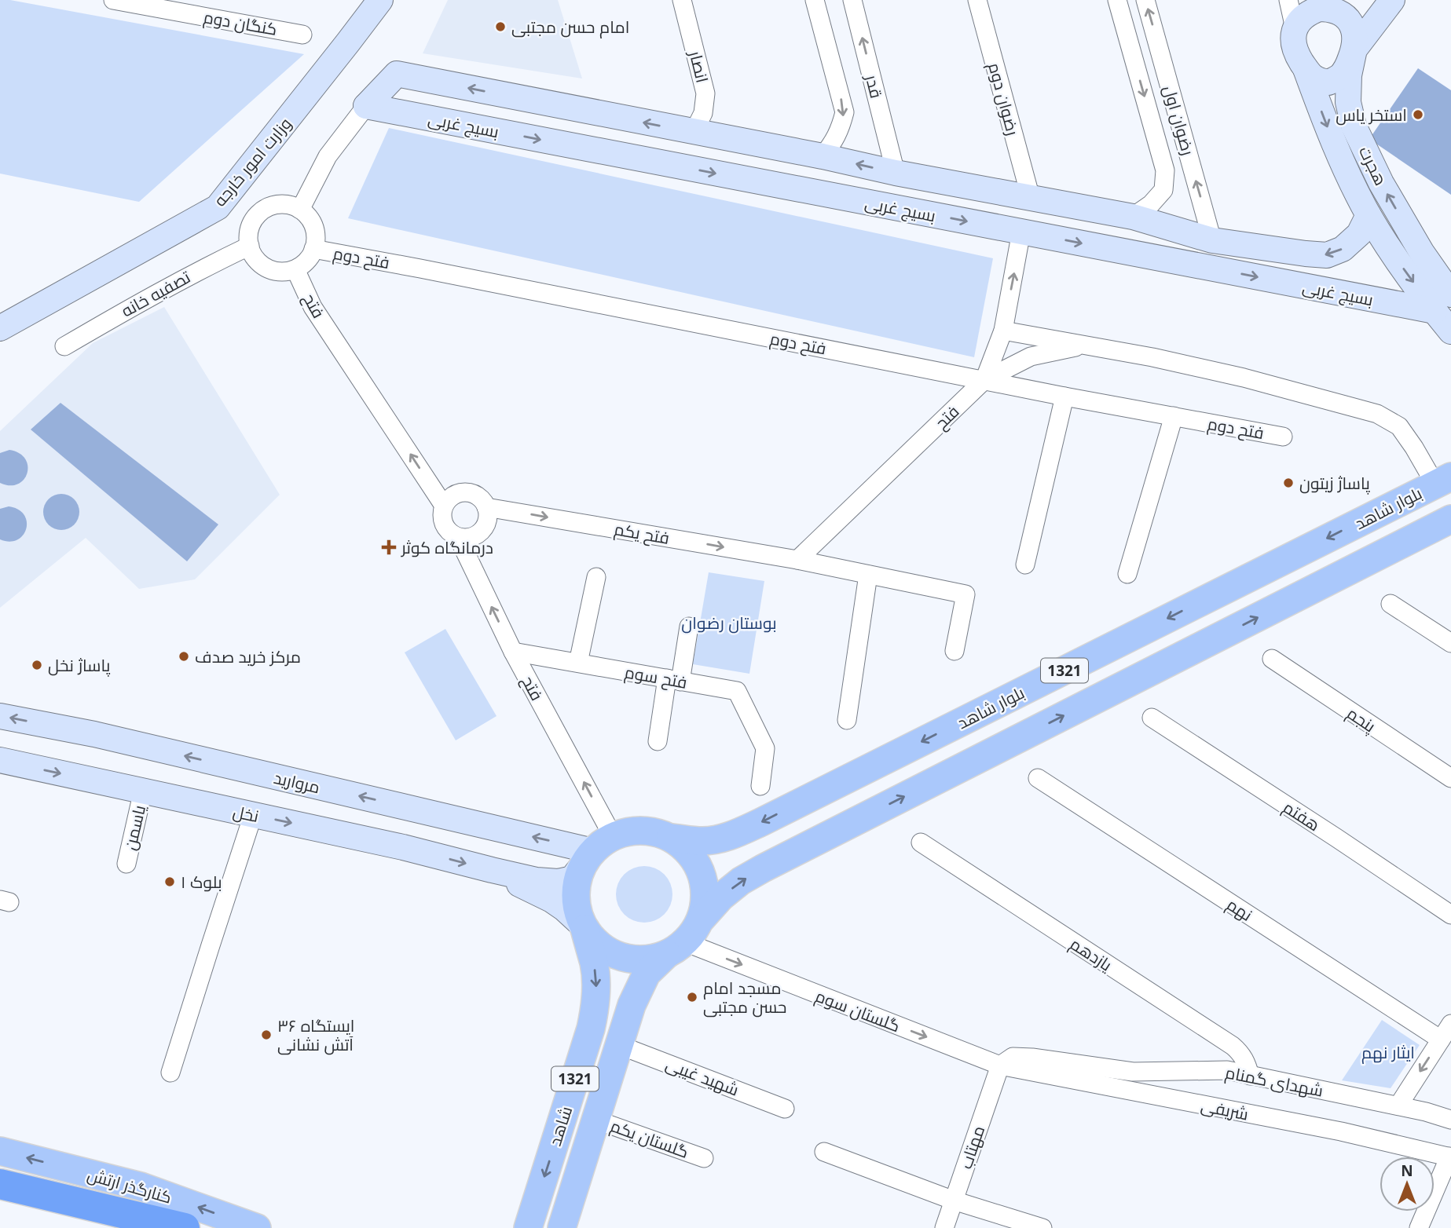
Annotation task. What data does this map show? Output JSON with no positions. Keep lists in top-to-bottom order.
{
  "streets": {
    "main road": [
      "بسیج غربی",
      "وزارت امور خارجه",
      "هجرت",
      "بلوار شاهد",
      "1321",
      "مروارید",
      "نخل",
      "شاهد",
      "کنارگذر ارتش"
    ],
    "street": [
      "کنگان دوم",
      "انصار",
      "قدر",
      "رضوان دوم",
      "رضوان اول",
      "فتح دوم",
      "تصفیه خانه",
      "فتح",
      "فتح یکم",
      "فتح سوم",
      "پنجم",
      "هفتم",
      "یاسمن",
      "نهم",
      "یازدهم",
      "گلستان سوم",
      "شهید غیبی",
      "شهدای گمنام",
      "شریفی",
      "گلستان یکم",
      "مهتاب"
    ]
  },
  "crossings": [
    ["انصار", "بسیج غربی"],
    ["قدر", "بسیج غربی"],
    ["رضوان دوم", "بسیج غربی"],
    ["رضوان اول", "بسیج غربی"],
    ["بسیج غربی", "هجرت"],
    ["بسیج غربی", "فتح"],
    ["فتح دوم", "تصفیه خانه"],
    ["فتح دوم", "فتح"],
    ["تصفیه خانه", "فتح"],
    ["فتح", "بلوار شاهد"],
    ["فتح", "فتح یکم"],
    ["فتح", "1321"],
    ["فتح", "فتح سوم"],
    ["فتح", "مروارید"],
    ["فتح", "گلستان سوم"],
    ["فتح", "شاهد"],
    ["بلوار شاهد", "1321"],
    ["بلوار شاهد", "مروارید"],
    ["بلوار شاهد", "گلستان سوم"],
    ["بلوار شاهد", "شاهد"],
    ["1321", "مروارید"],
    ["1321", "گلستان سوم"],
    ["1321", "شاهد"],
    ["مروارید", "گلستان سوم"],
    ["مروارید", "شاهد"],
    ["نخل", "یاسمن"],
    ["یازدهم", "شهدای گمنام"],
    ["گلستان سوم", "شهدای گمنام"],
    ["گلستان سوم", "شریفی"],
    ["گلستان سوم", "شاهد"],
    ["گلستان سوم", "مهتاب"],
    ["شهید غیبی", "شاهد"],
    ["شهدای گمنام", "شریفی"],
    ["شهدای گمنام", "مهتاب"],
    ["شریفی", "مهتاب"],
    ["شاهد", "گلستان یکم"]
  ],
  "one_way": [
    "فتح",
    "فتح یکم",
    "مروارید",
    "نخل",
    "کنارگذر ارتش"
  ],
  "parks": ["بوستان رضوان", "ایثار نهم"],
  "places": {
    "other": [
      "امام حسن مجتبی",
      "استخر یاس",
      "پاساژ زیتون",
      "مرکز خرید صدف",
      "پاساژ نخل",
      "۱ بلوک",
      "مسجد امام حسن مجتبی",
      "ایستگاه ۳۶ آتش نشانی"
    ],
    "health": ["درمانگاه کوثر"]
  },
  "north": "top"
}
